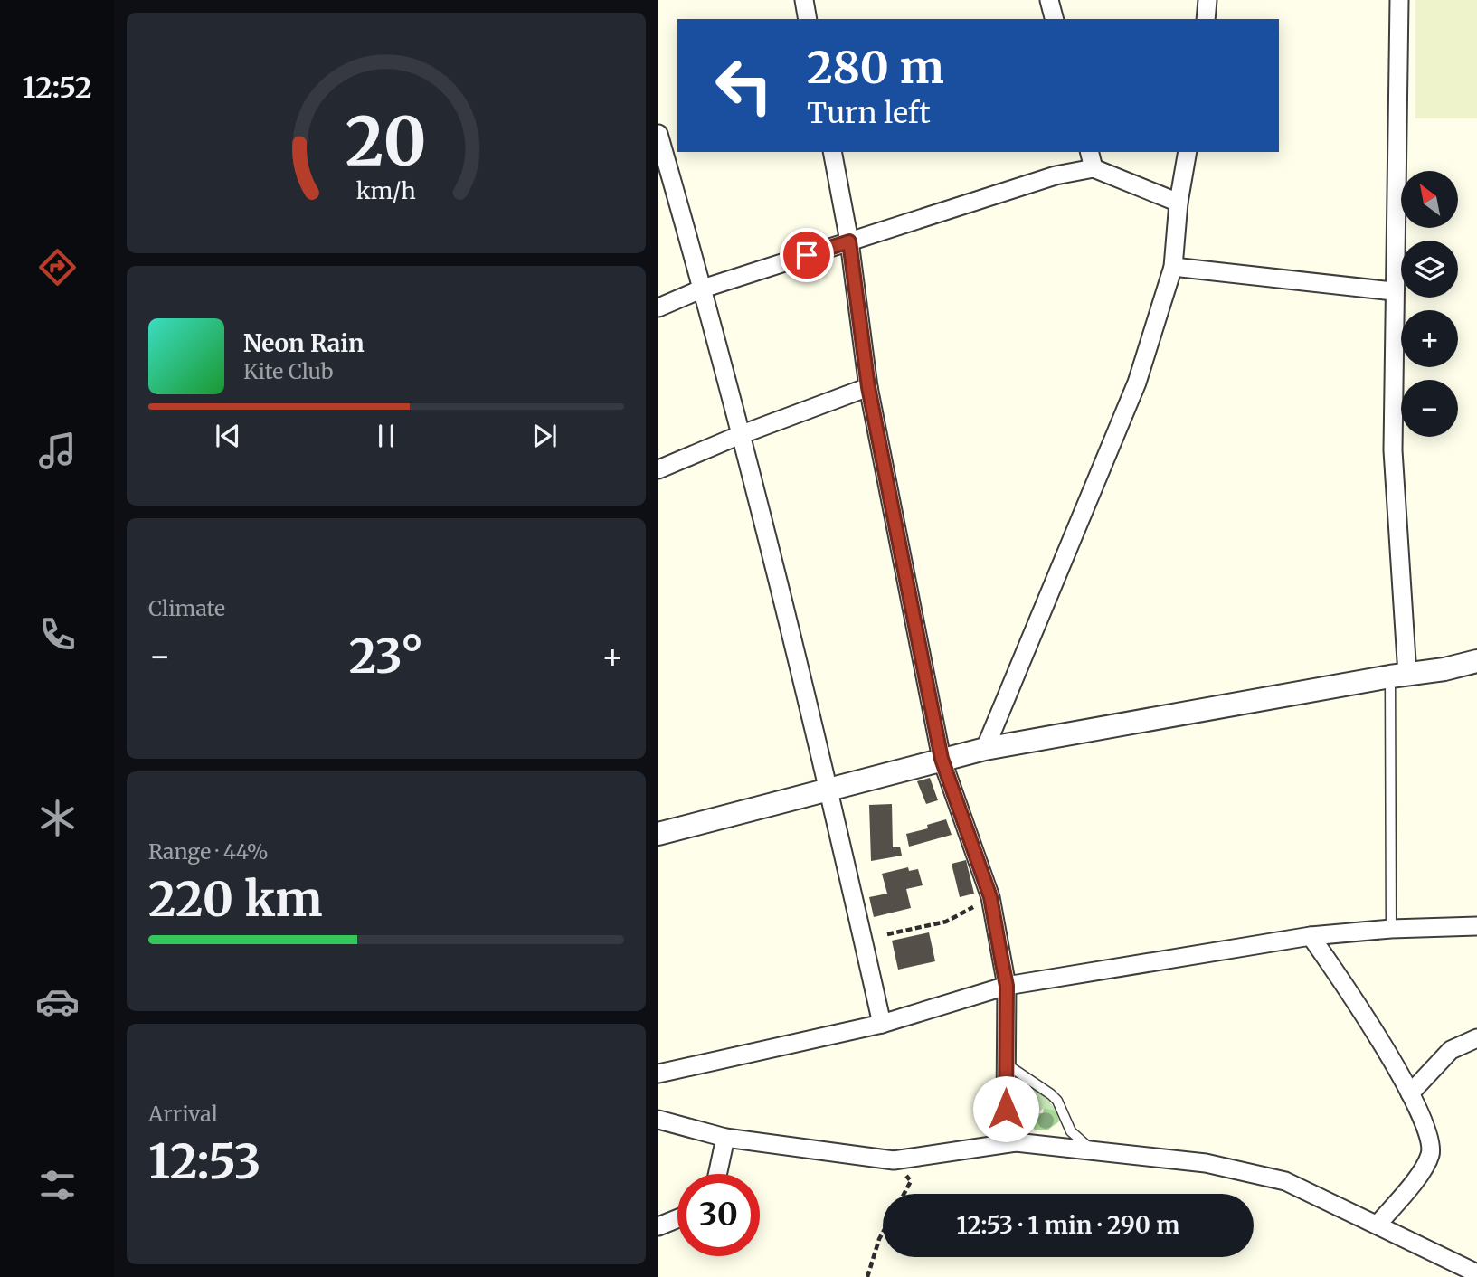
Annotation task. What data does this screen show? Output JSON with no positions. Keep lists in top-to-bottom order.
{
  "north": "top left",
  "page": {
    "tabs": "12:52",
    "turn": ["280 m", "Turn left"],
    "map_buttons": ["+", "−"],
    "song": ["Neon Rain", "Kite Club"],
    "tile": [
      "Climate",
      ["Range · 44%", "220 km"],
      ["Arrival", "12:53"]
    ],
    "heat": ["−", "23°", "+"],
    "limit": "30",
    "trip": "12:53 · 1 min · 290 m",
    "gauge": ["20", "km/h"]
  }
}
